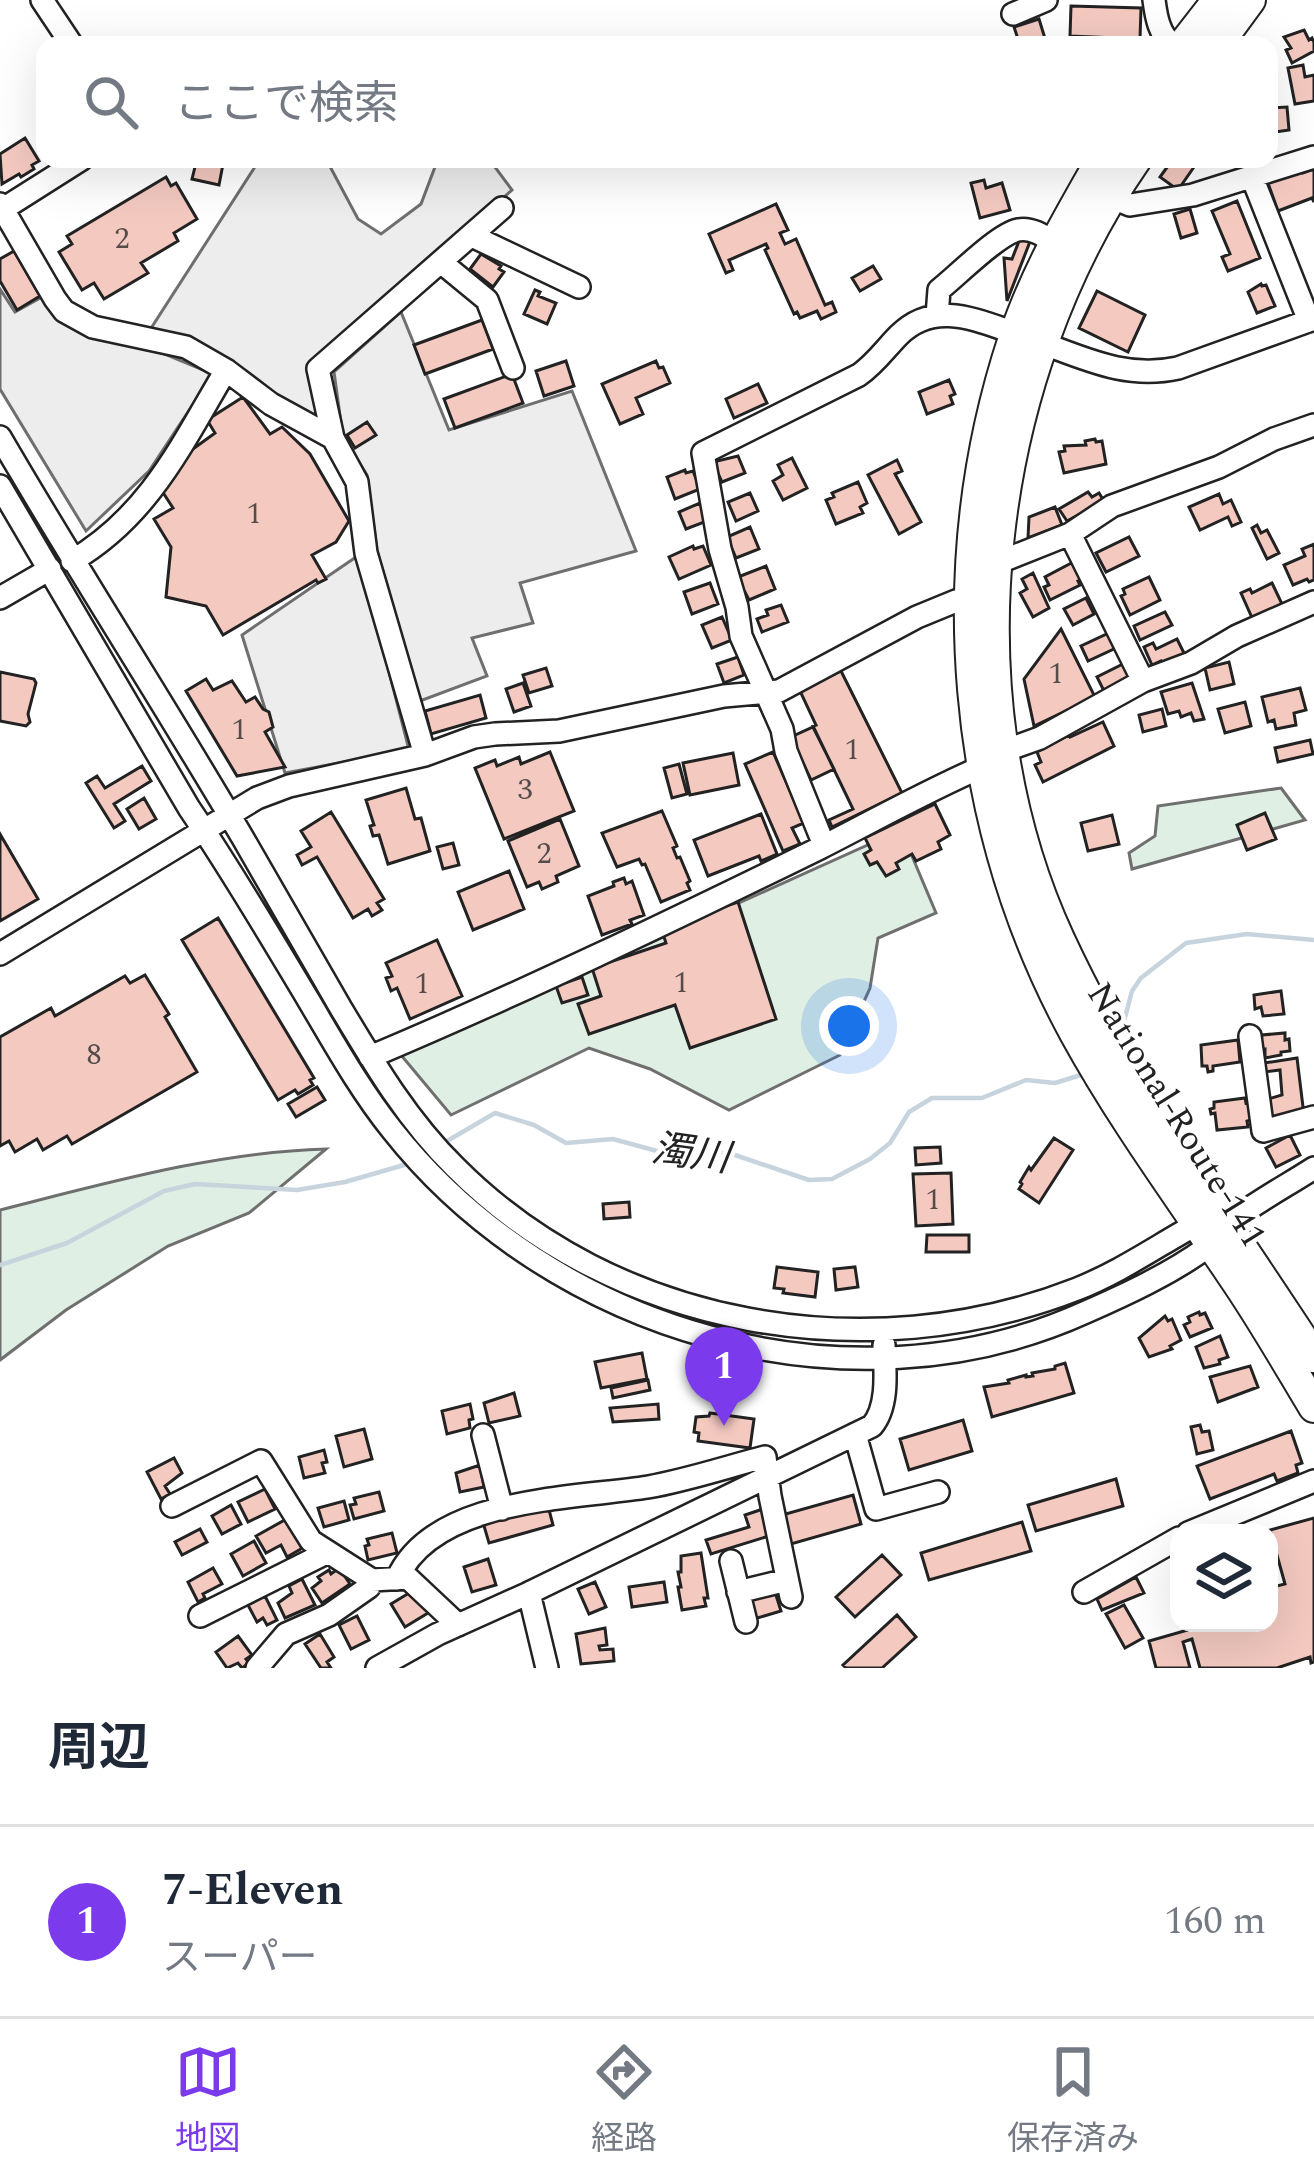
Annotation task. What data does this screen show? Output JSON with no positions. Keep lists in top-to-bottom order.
{
  "streets": {
    "highway": ["National Route 141"]
  },
  "water": ["濁川"],
  "house_numbers": [
    "2",
    "1",
    "1",
    "1",
    "1",
    "3",
    "2",
    "1",
    "1",
    "8",
    "1"
  ],
  "page": {
    "search": "ここで検索",
    "pins": "1",
    "heading": "周辺",
    "list": [
      {
        "mark": "1",
        "name": "7-Eleven",
        "note": "スーパー",
        "value": "160 m"
      }
    ],
    "nav": ["地図", "経路", "保存済み"]
  }
}
